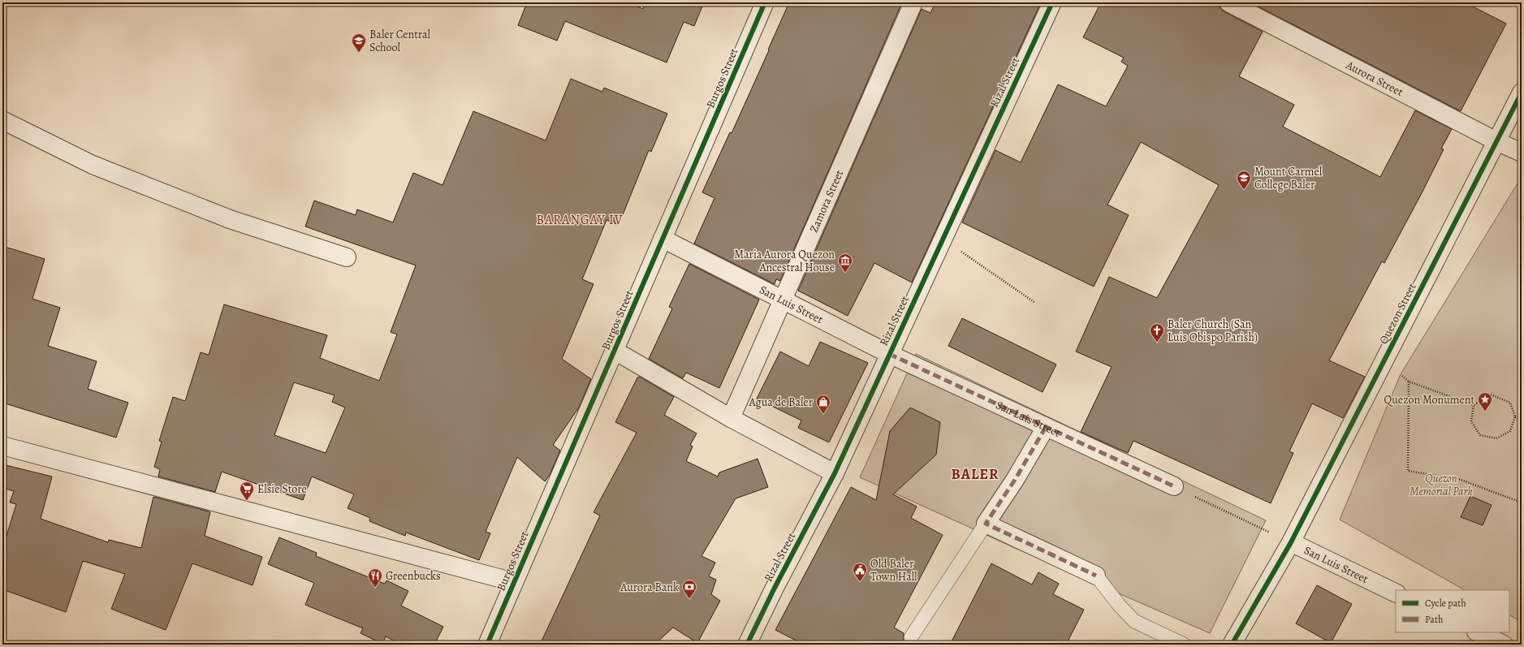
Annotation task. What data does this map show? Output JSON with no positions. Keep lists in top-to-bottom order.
{
  "streets": {
    "street": [
      "Burgos Street",
      "Aurora Street",
      "Rizal Street",
      "Zamora Street",
      "San Luis Street",
      "Quezon Street"
    ]
  },
  "crossings": [
    ["Burgos Street", "San Luis Street"],
    ["Aurora Street", "Quezon Street"],
    ["Rizal Street", "San Luis Street"],
    ["Zamora Street", "San Luis Street"],
    ["San Luis Street", "Quezon Street"]
  ],
  "districts": ["BARANGAY IV", "BALER"],
  "parks": ["Quezon Memorial Park"],
  "places": {
    "school or university": ["Baler Central School", "Mount Carmel College Baler"],
    "museum": ["Maria Aurora Quezon Ancestral House"],
    "church": ["Baler Church (San Luis Obispo Parish)"],
    "place": ["Quezon Monument"],
    "shop": ["Agua de Baler"],
    "supermarket": ["Elsie Store"],
    "public building": ["Old Baler Town Hall"],
    "restaurant": ["Greenbucks"],
    "bank": ["Aurora Bank"]
  },
  "legend": ["Cycle path", "Path"]
}
